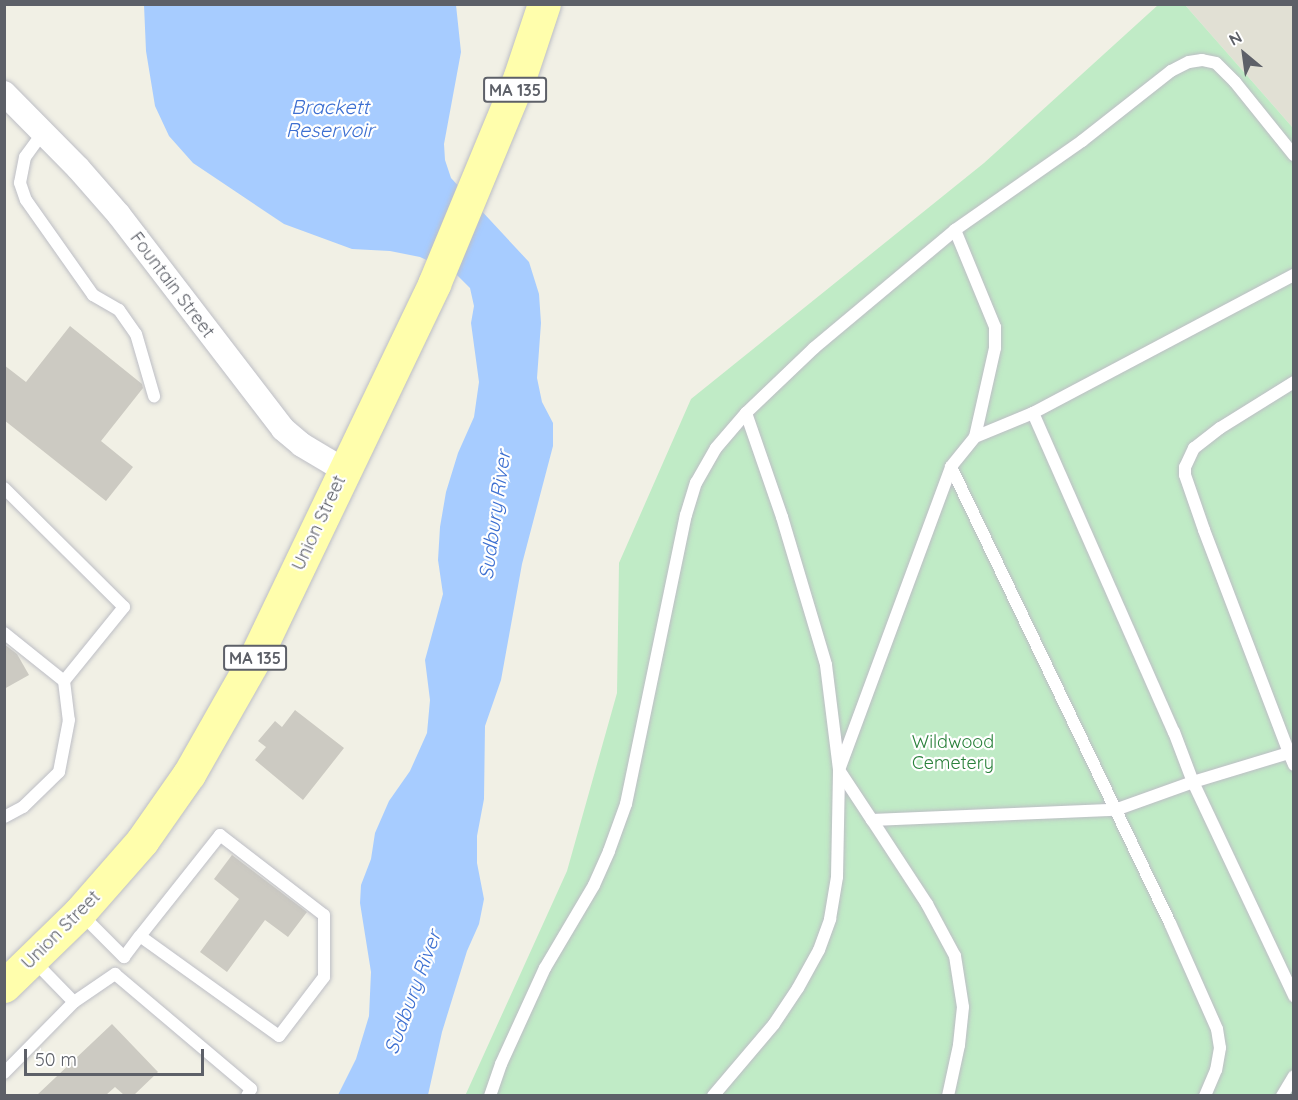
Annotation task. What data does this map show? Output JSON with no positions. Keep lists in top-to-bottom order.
{
  "streets": {
    "main road": ["MA 135", "Union Street"],
    "street": ["Fountain Street"]
  },
  "crossings": [
    ["Fountain Street", "Union Street"]
  ],
  "water": ["Brackett Reservoir", "Sudbury River"],
  "parks": ["Wildwood Cemetery"],
  "scale_bar": "50 m",
  "north": "top left"
}
